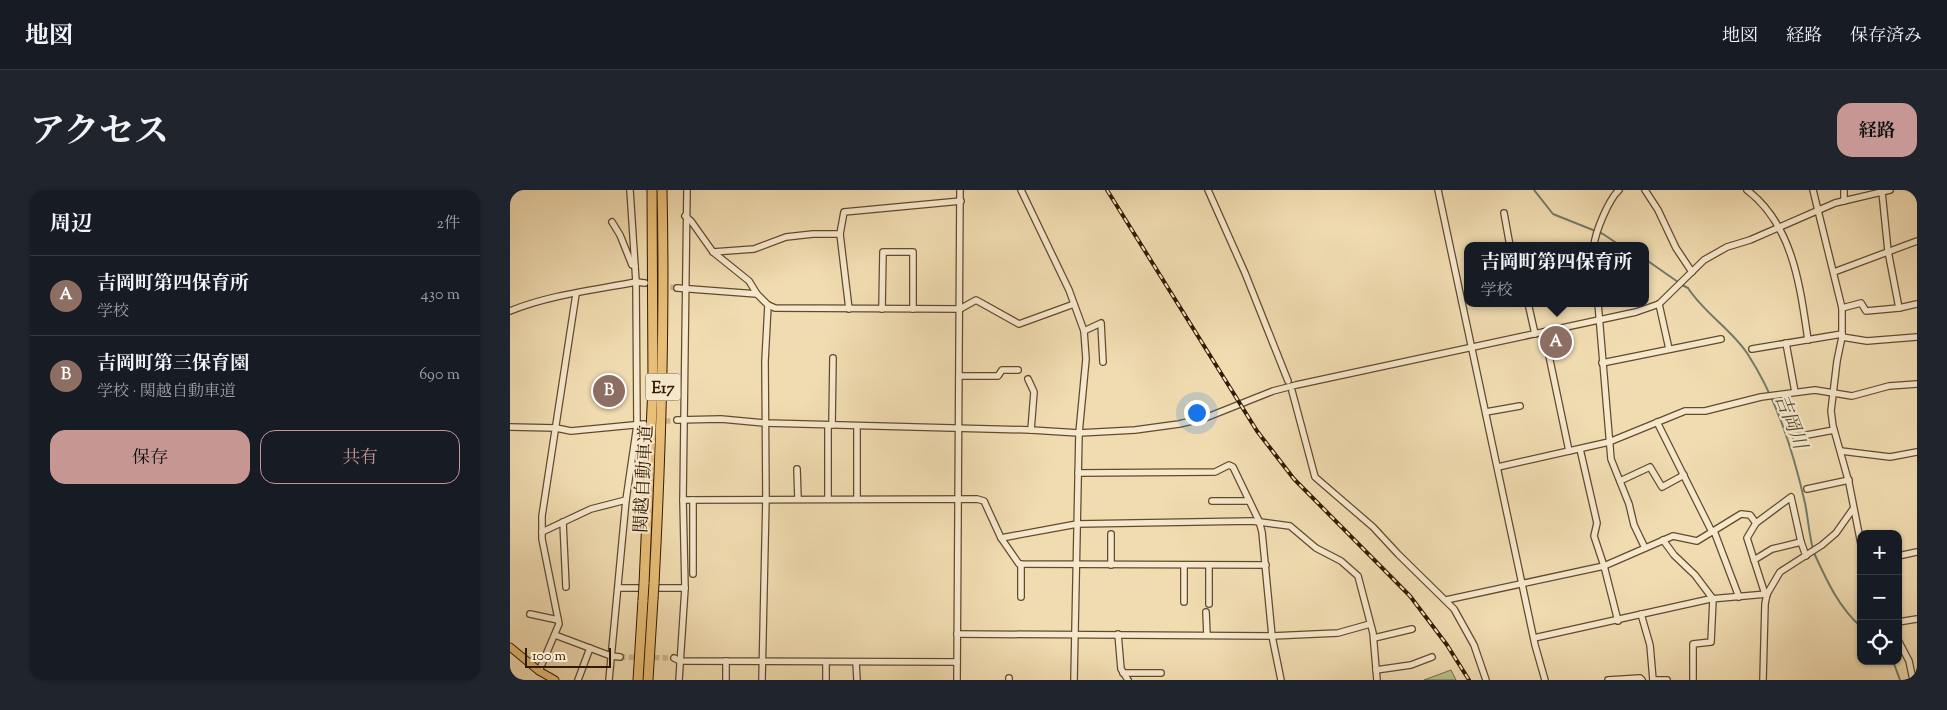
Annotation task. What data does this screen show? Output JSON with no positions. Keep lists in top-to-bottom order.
{
  "streets": {
    "highway": ["E17", "関越自動車道"]
  },
  "water": ["吉岡川"],
  "scale_bar": "100 m",
  "page": {
    "header": "地図",
    "nav": ["地図", "経路", "保存済み"],
    "title": "アクセス",
    "buttons": [
      "経路",
      ["保存", "共有"]
    ],
    "heading": ["周辺", "2件"],
    "popup": ["吉岡町第四保育所", "学校"],
    "list": [
      {
        "mark": "A",
        "name": "吉岡町第四保育所",
        "note": "学校",
        "value": "430 m"
      },
      {
        "mark": "B",
        "name": "吉岡町第三保育園",
        "note": "学校 · 関越自動車道",
        "value": "690 m"
      }
    ],
    "pins": ["A", "B"],
    "map_buttons": ["+", "−"],
    "scale": "100 m"
  }
}
